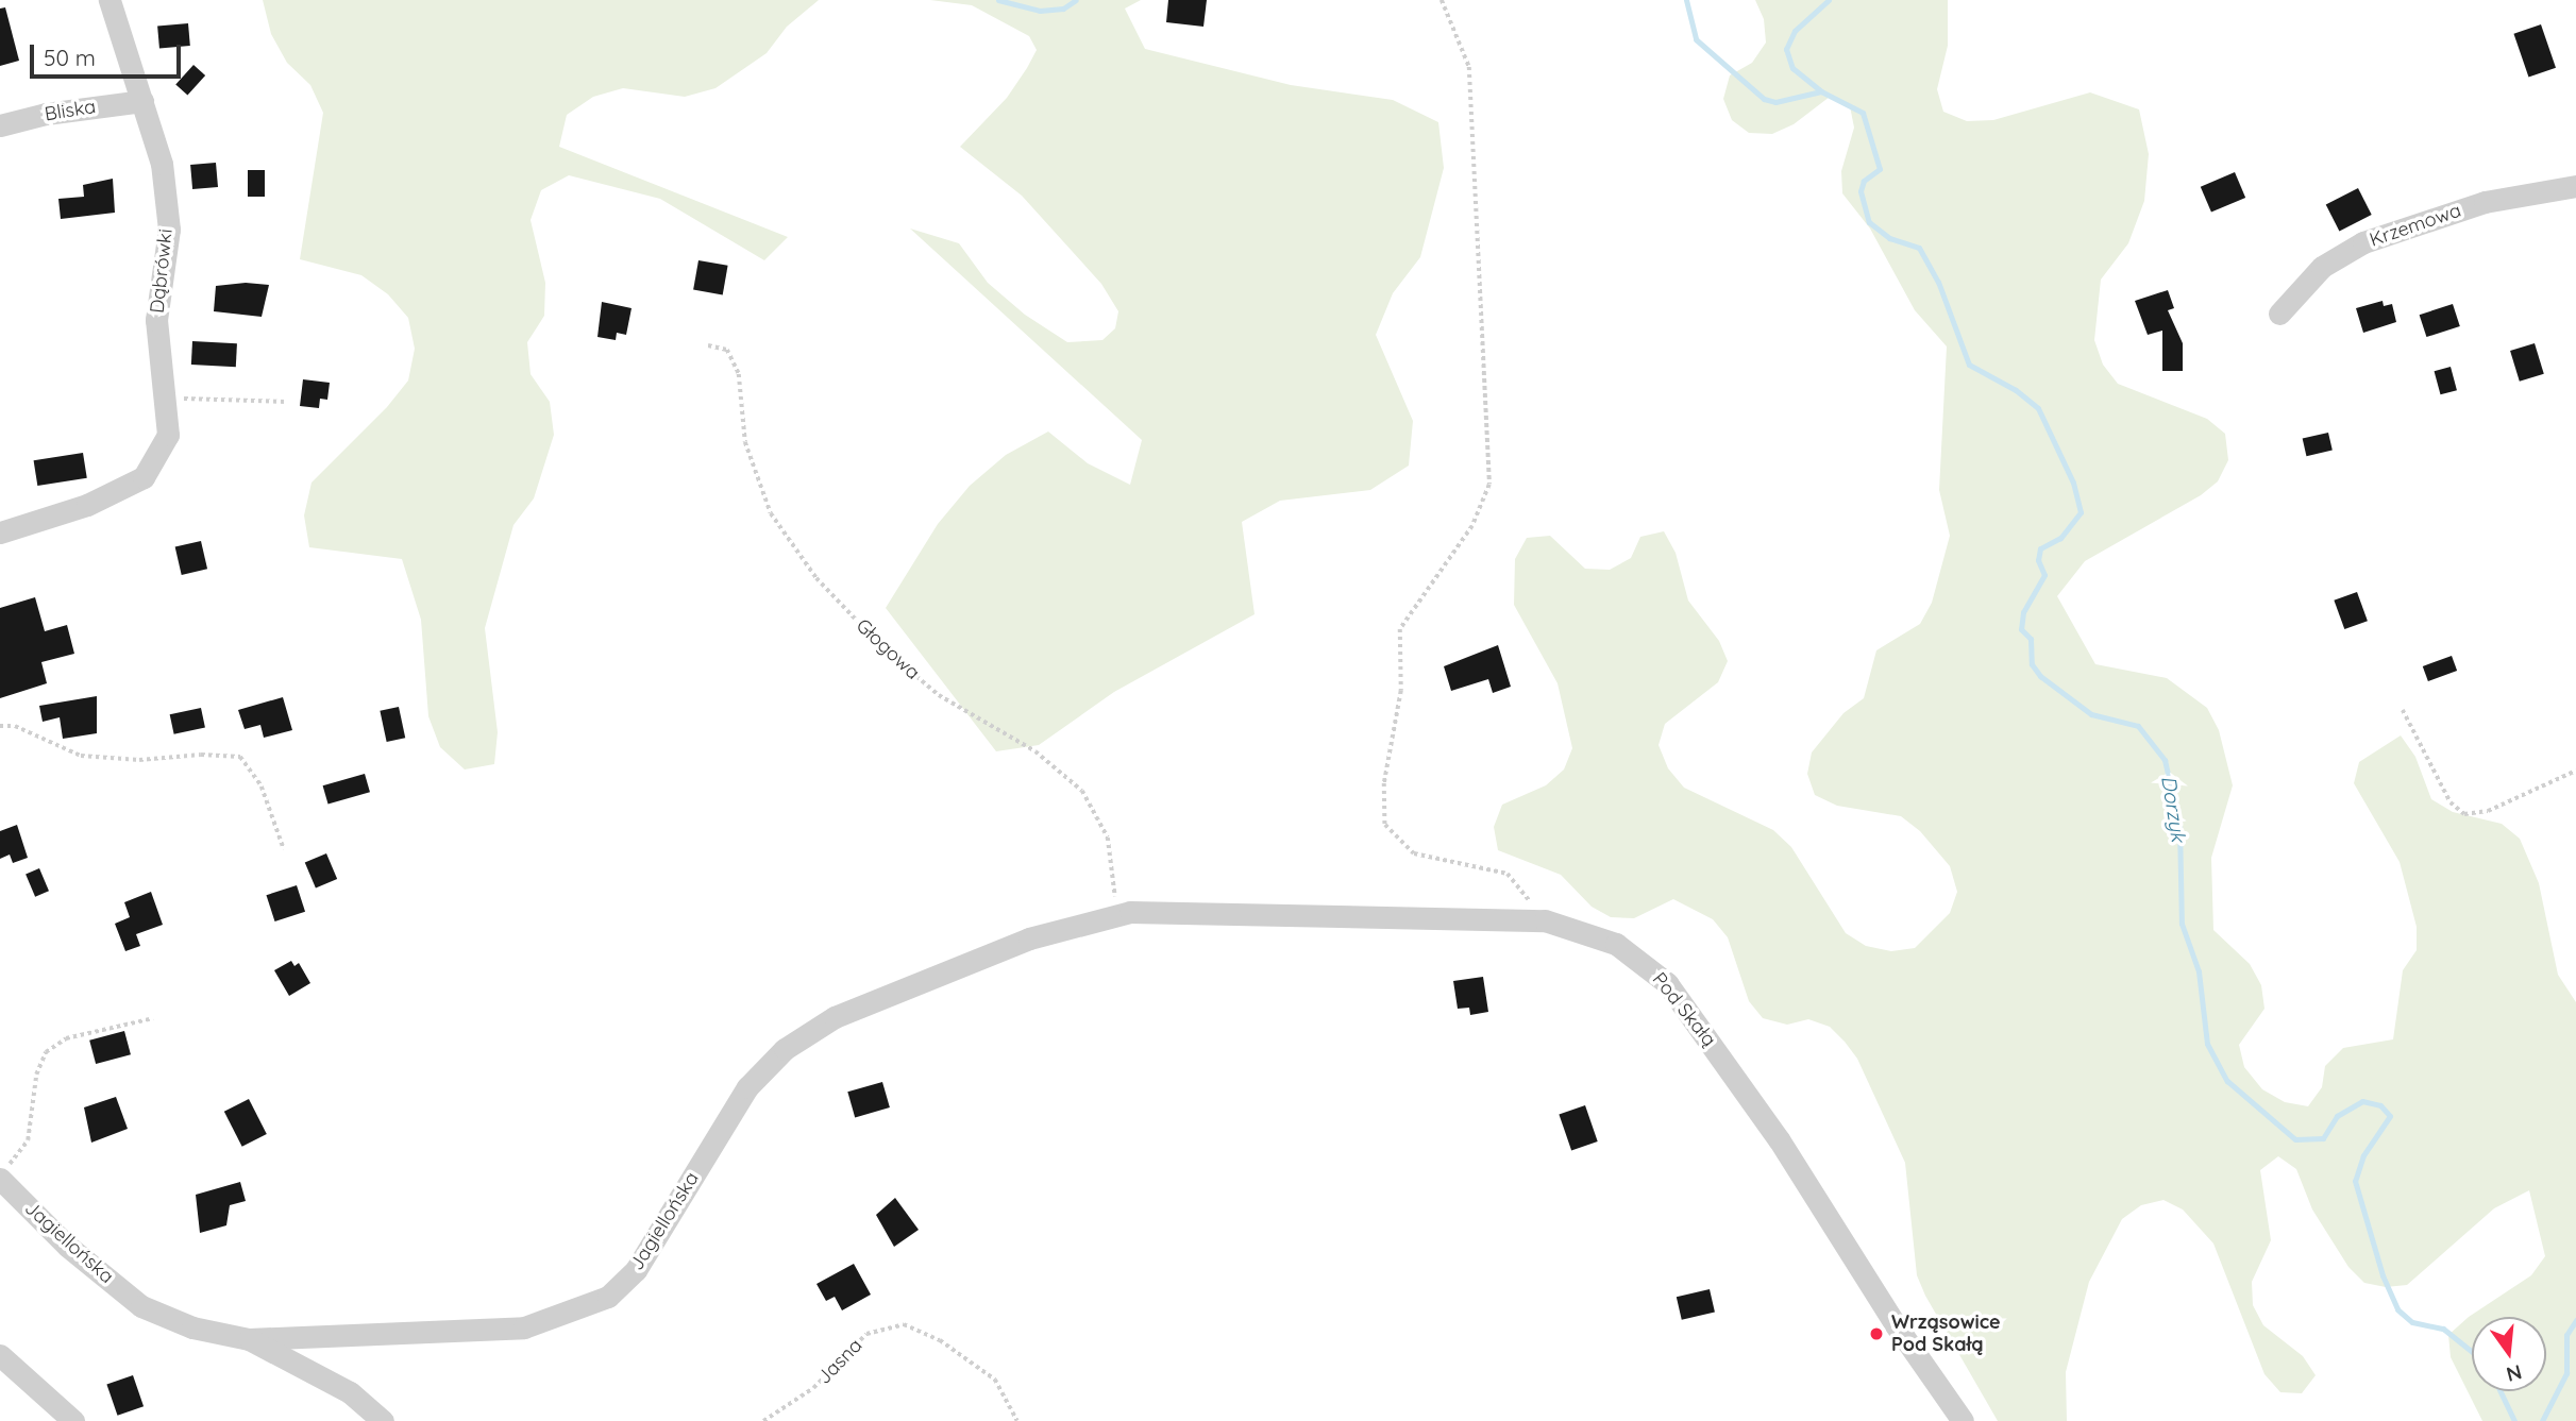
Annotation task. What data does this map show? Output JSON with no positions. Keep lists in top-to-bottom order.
{
  "streets": {
    "street": [
      "Bliska",
      "Krzemowa",
      "Dąbrówki",
      "Pod Skałą",
      "Jagiellońska"
    ],
    "path": ["Głogowa", "Jasna"]
  },
  "crossings": [
    ["Bliska", "Dąbrówki"],
    ["Głogowa", "Pod Skałą"],
    ["Głogowa", "Jagiellońska"],
    ["Pod Skałą", "Jagiellońska"]
  ],
  "water": ["Dorzyk"],
  "places": ["Wrząsowice Pod Skałą"],
  "scale_bar": "50 m",
  "north": "bottom"
}
